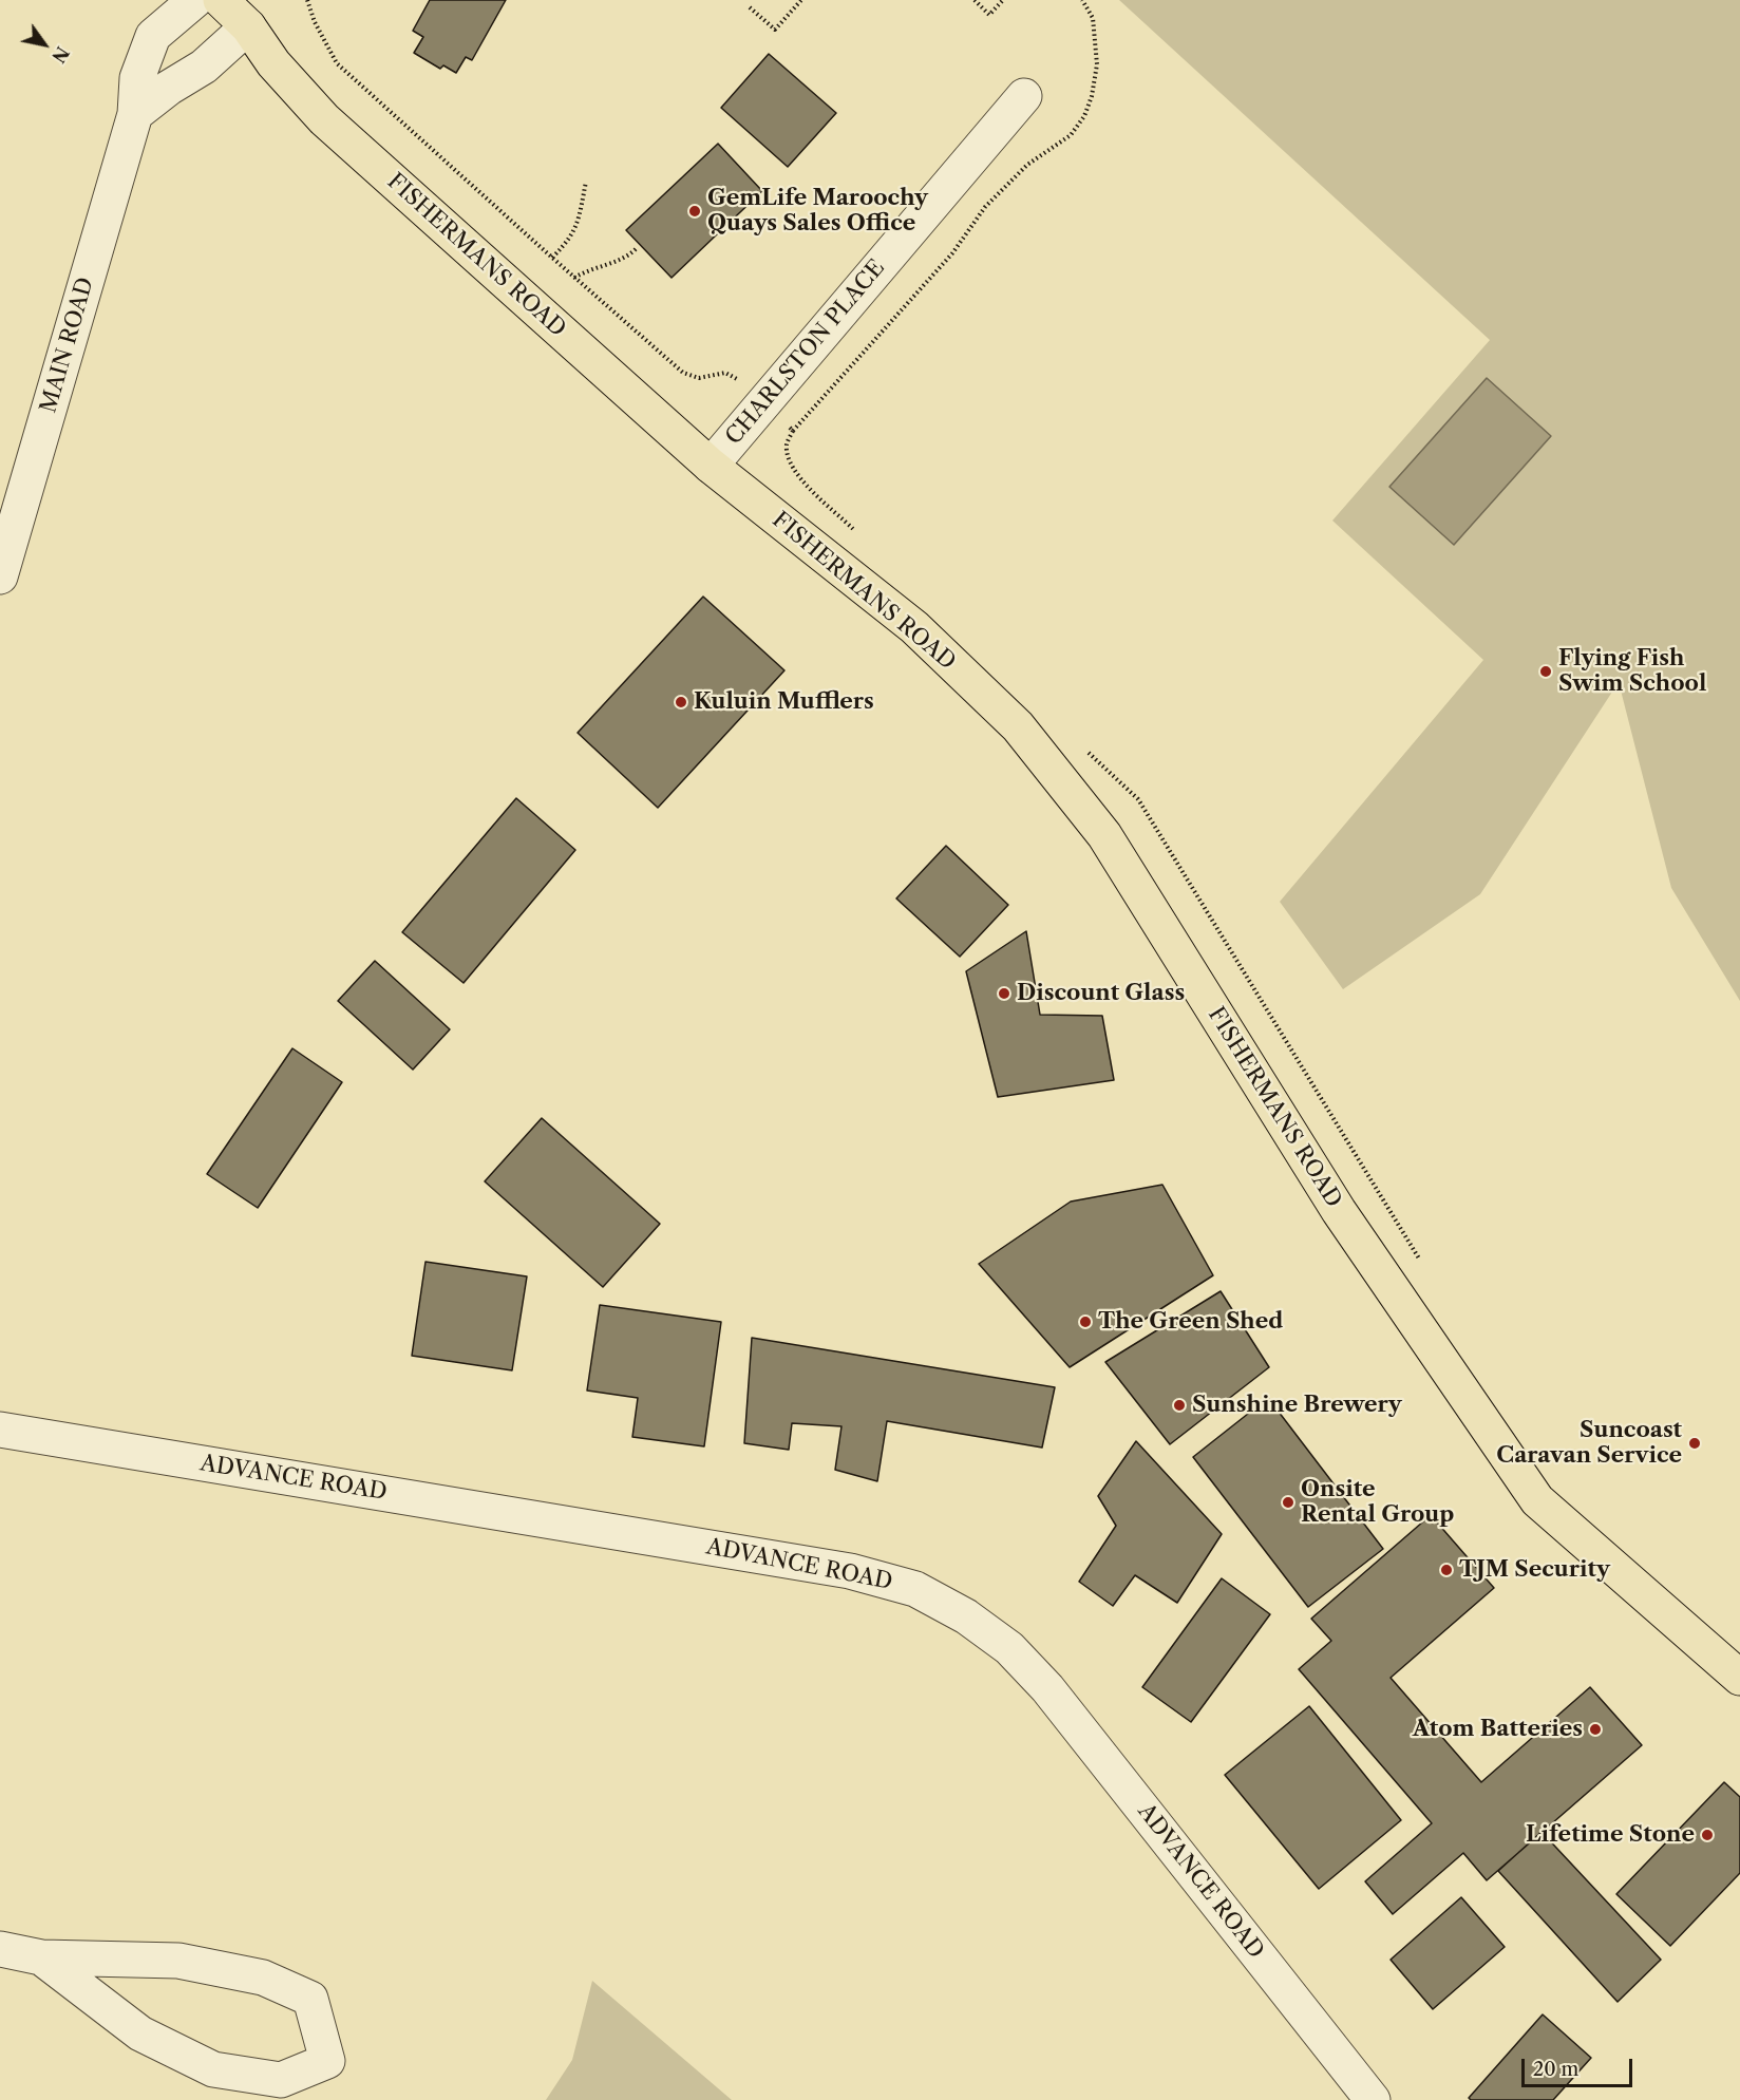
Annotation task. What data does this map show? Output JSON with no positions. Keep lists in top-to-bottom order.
{
  "streets": {
    "main road": ["FISHERMANS ROAD"],
    "street": ["MAIN ROAD", "CHARLSTON PLACE", "ADVANCE ROAD"]
  },
  "crossings": [
    ["FISHERMANS ROAD", "CHARLSTON PLACE"]
  ],
  "places": [
    "GemLife Maroochy Quays Sales Office",
    "Flying Fish Swim School",
    "Kuluin Mufflers",
    "Discount Glass",
    "The Green Shed",
    "Sunshine Brewery",
    "Suncoast Caravan Service",
    "Onsite Rental Group",
    "TJM Security",
    "Atom Batteries",
    "Lifetime Stone"
  ],
  "scale_bar": "20 m",
  "north": "bottom right"
}
